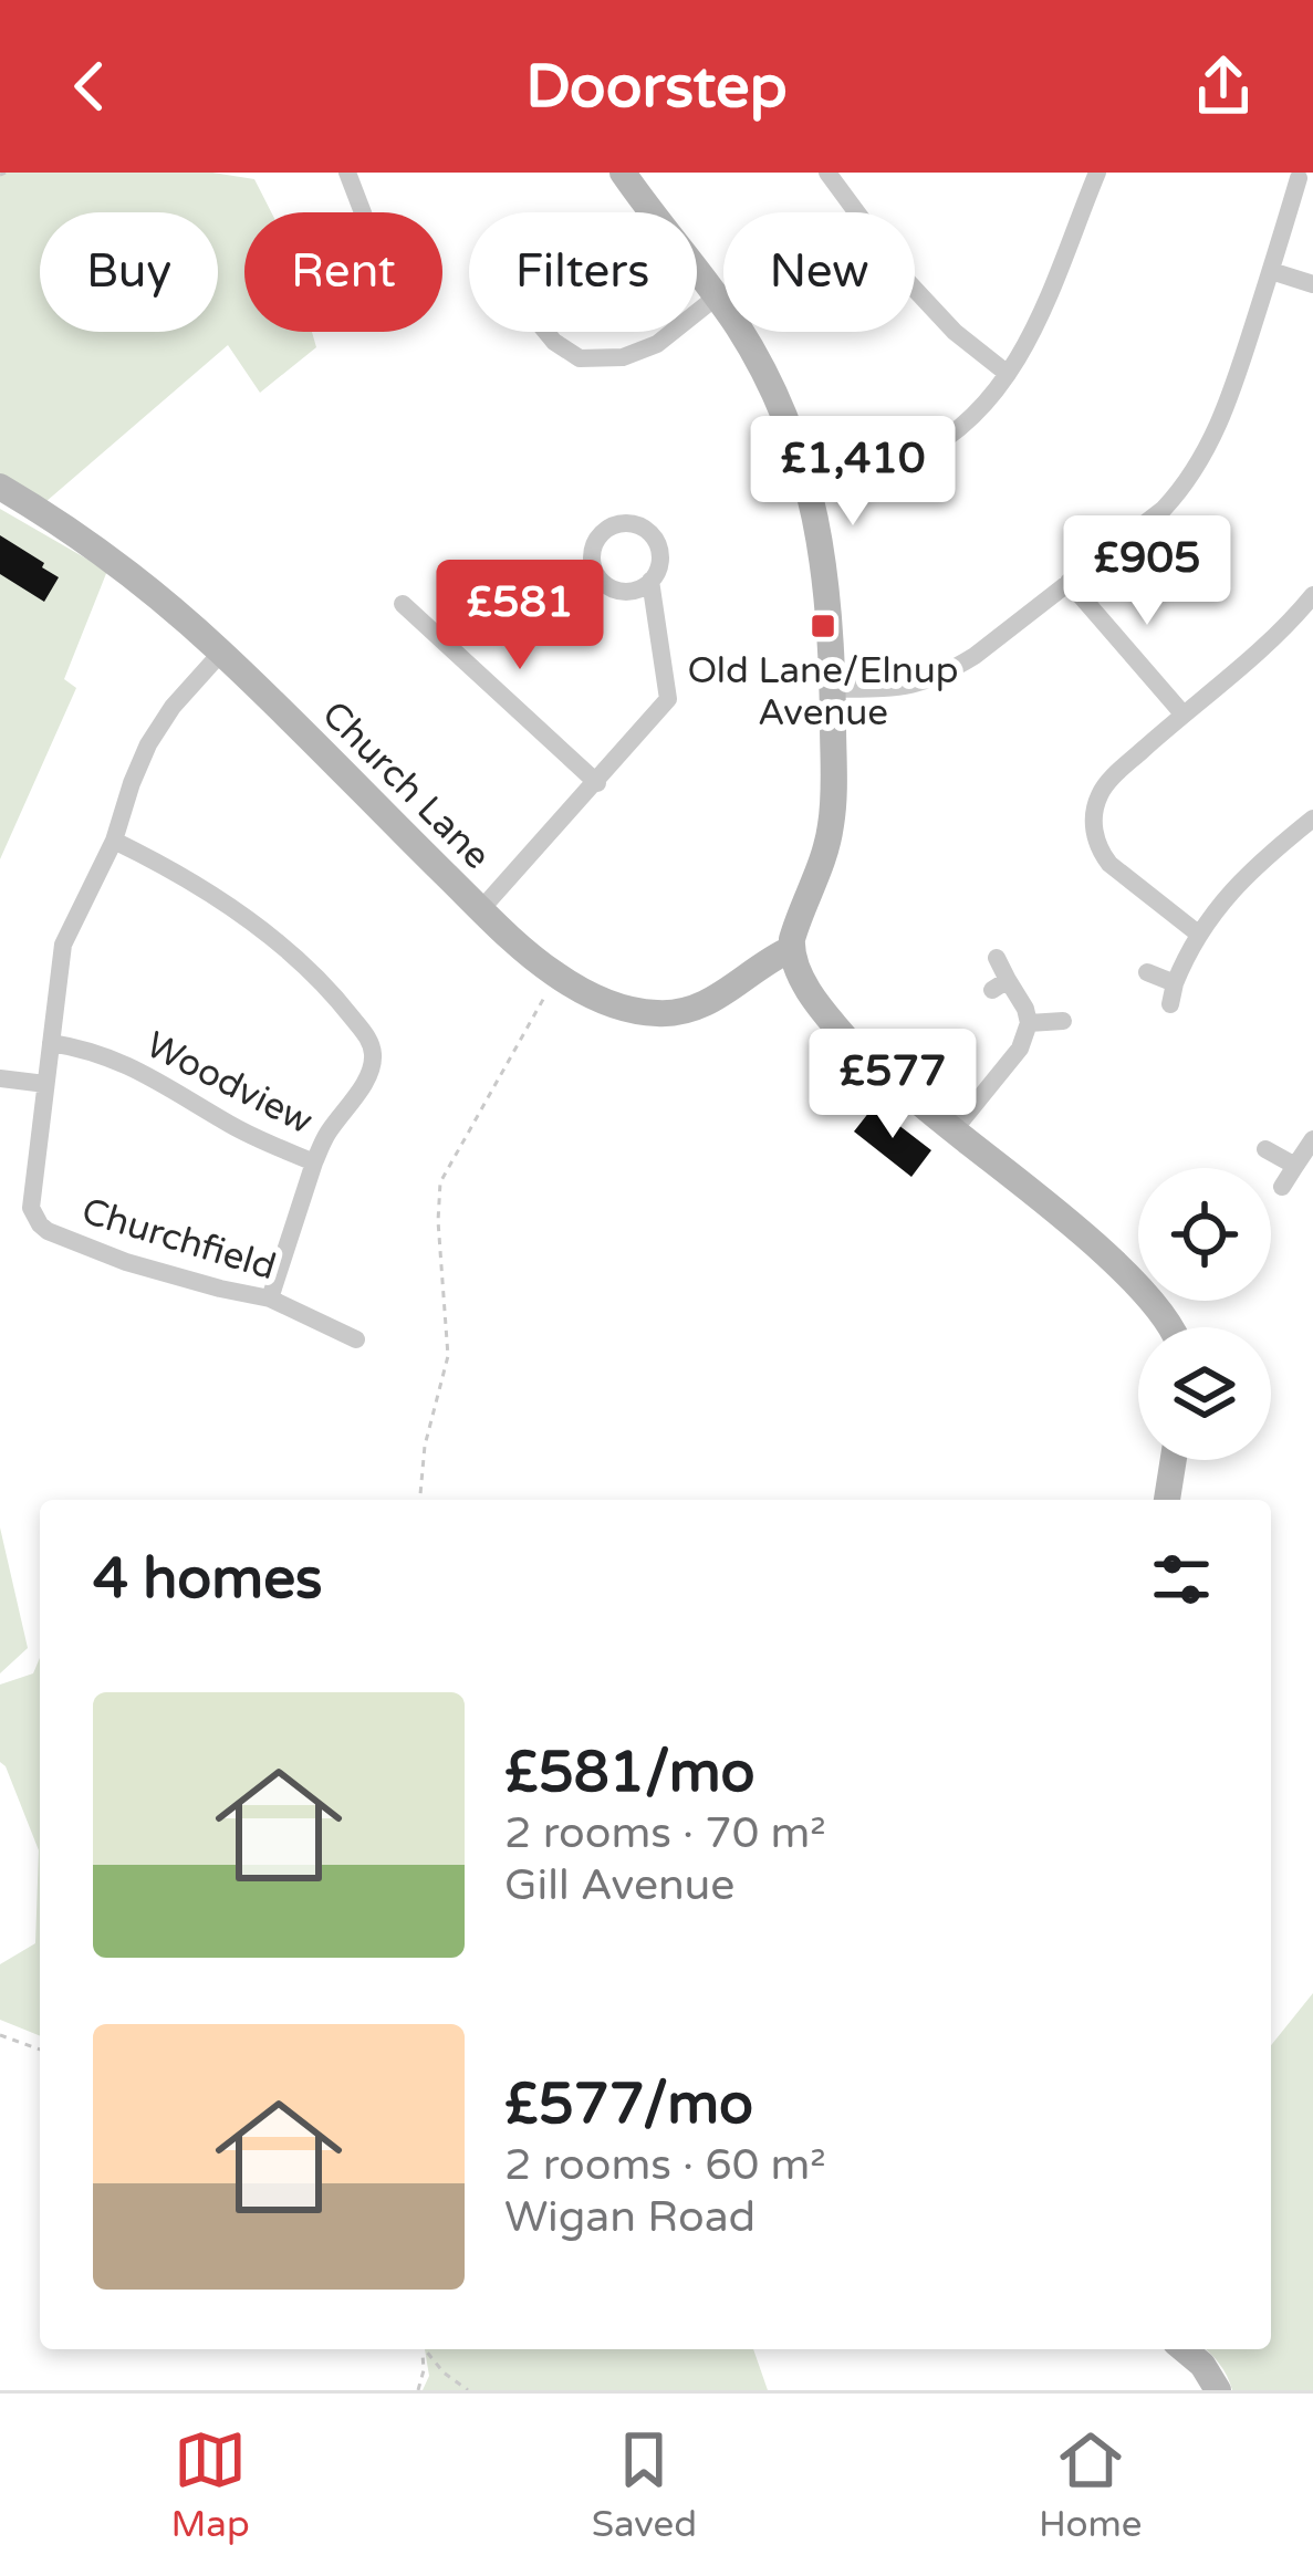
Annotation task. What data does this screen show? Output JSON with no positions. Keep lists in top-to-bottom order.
{
  "streets": {
    "main road": ["Church Lane"],
    "street": ["Woodview", "Churchfield"]
  },
  "crossings": [
    ["Church Lane", "Churchfield"],
    ["Woodview", "Churchfield"]
  ],
  "places": {
    "transit": ["Old Lane/Elnup Avenue"]
  },
  "page": {
    "header": "Doorstep",
    "chip": [
      "Buy",
      "Rent",
      "Filters",
      "New"
    ],
    "price": [
      "£1,410",
      "£905",
      "£581",
      "£577"
    ],
    "heading": "4 homes",
    "list": [
      {
        "name": "£581/mo",
        "note": "2 rooms · 70 m² · Gill Avenue"
      },
      {
        "name": "£577/mo",
        "note": "2 rooms · 60 m² · Wigan Road"
      }
    ],
    "tabs": ["Map", "Saved", "Home"]
  }
}
